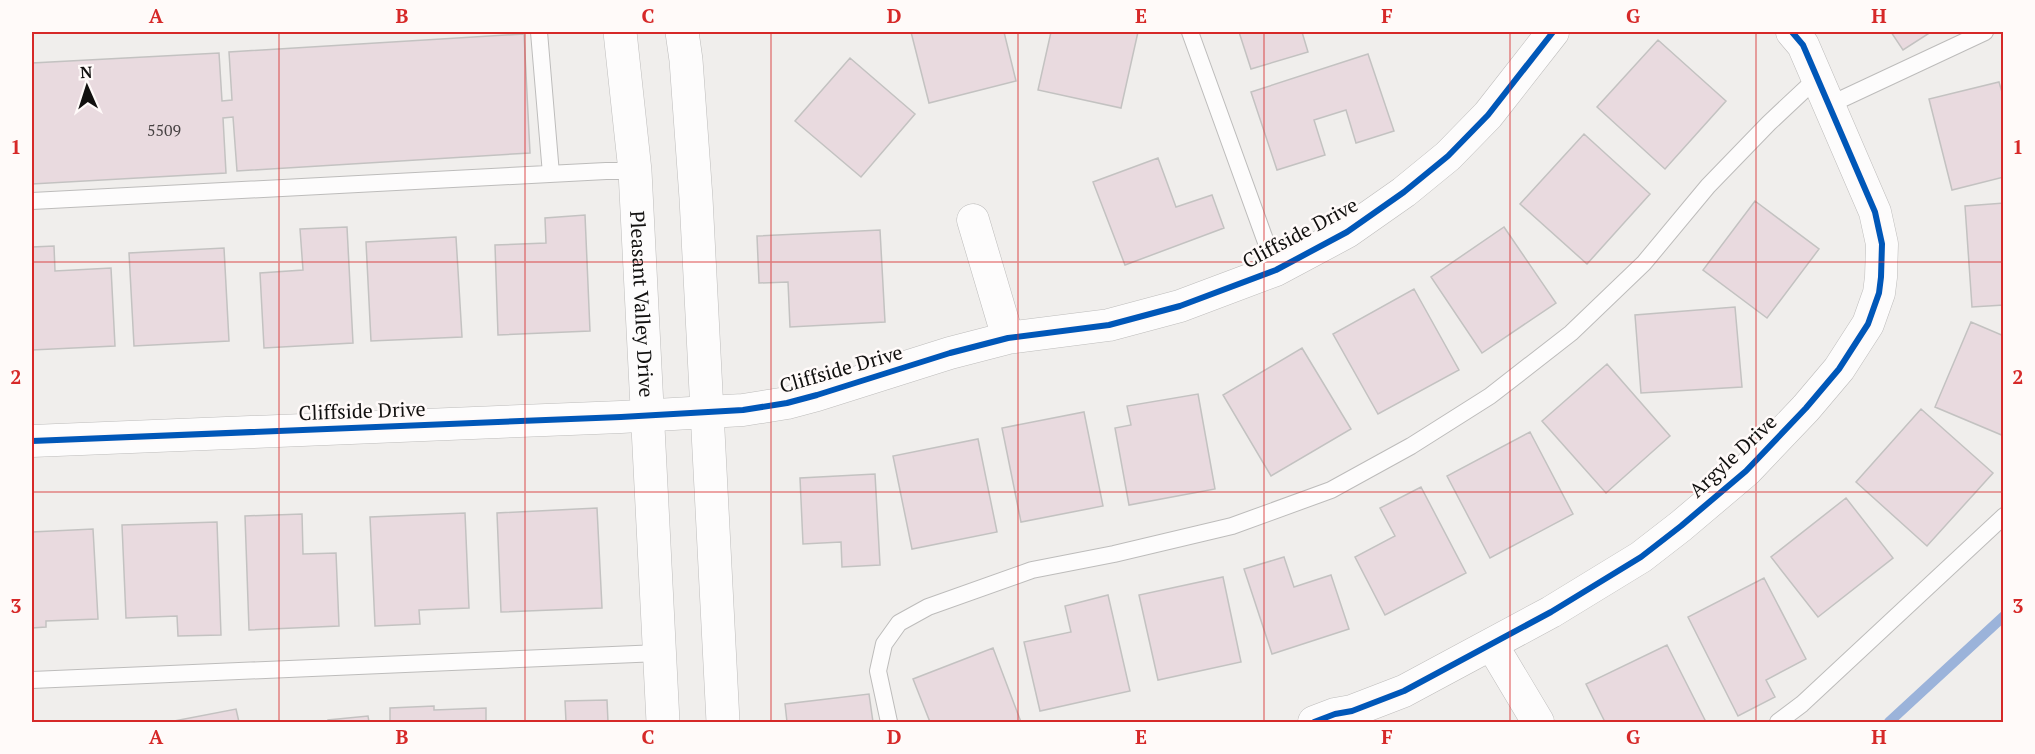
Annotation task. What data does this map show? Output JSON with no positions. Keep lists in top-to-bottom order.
{
  "streets": {
    "street": ["Cliffside Drive", "Pleasant Valley Drive", "Argyle Drive"]
  },
  "crossings": [
    ["Cliffside Drive", "Pleasant Valley Drive"]
  ],
  "house_numbers": ["5509"],
  "north": "top",
  "grid": {
    "columns": [
      "A",
      "B",
      "C",
      "D",
      "E",
      "F",
      "G",
      "H"
    ],
    "rows": ["1", "2", "3"]
  }
}
